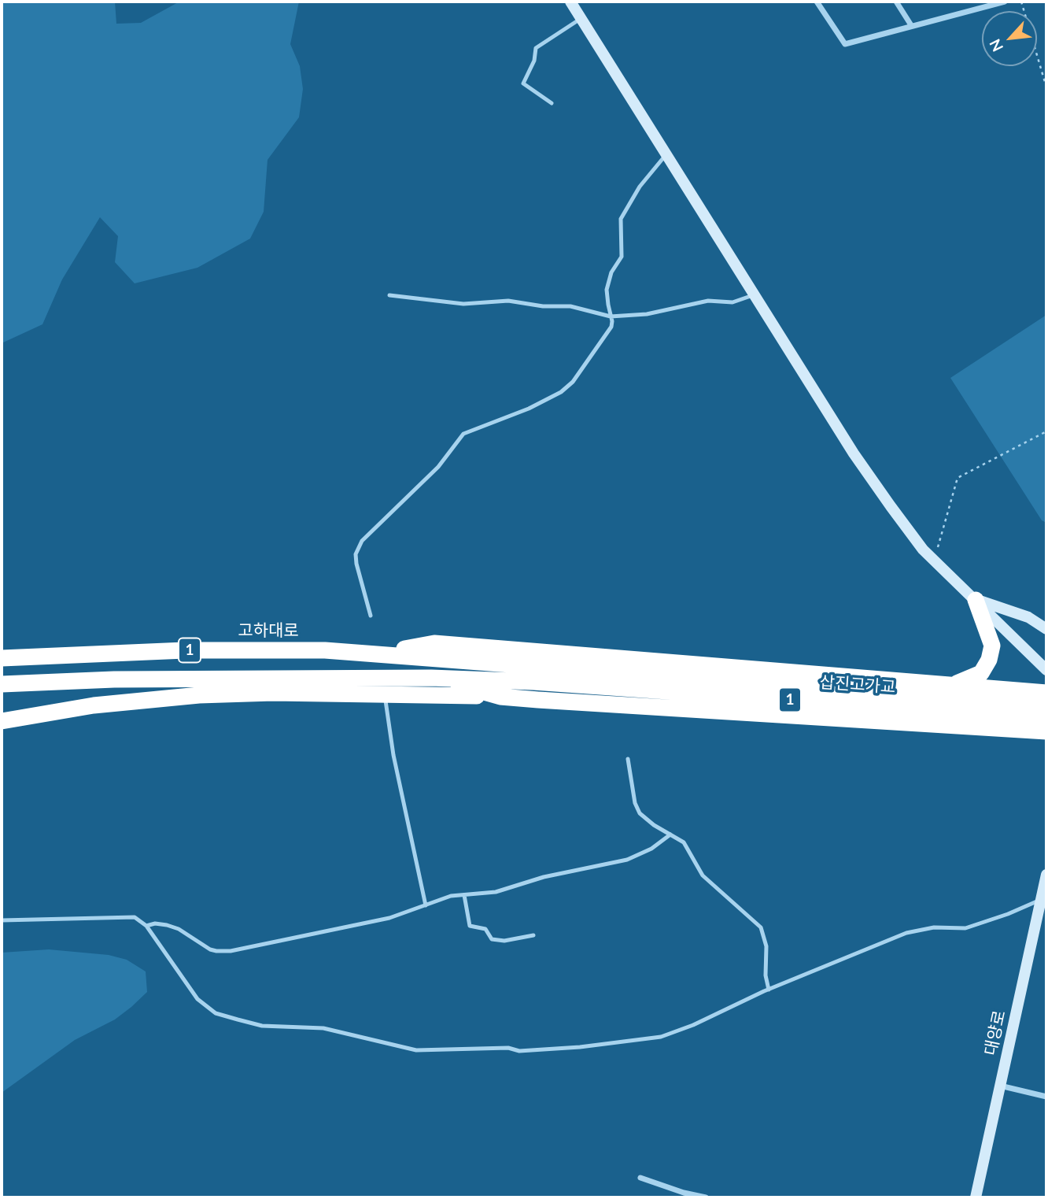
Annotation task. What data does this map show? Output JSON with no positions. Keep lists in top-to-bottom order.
{
  "streets": {
    "highway": ["고하대로", "1", "삽진고가교"],
    "street": ["대양로"]
  },
  "crossings": [
    ["고하대로", "1"],
    ["고하대로", "삽진고가교"],
    ["1", "삽진고가교"]
  ],
  "north": "bottom left"
}
